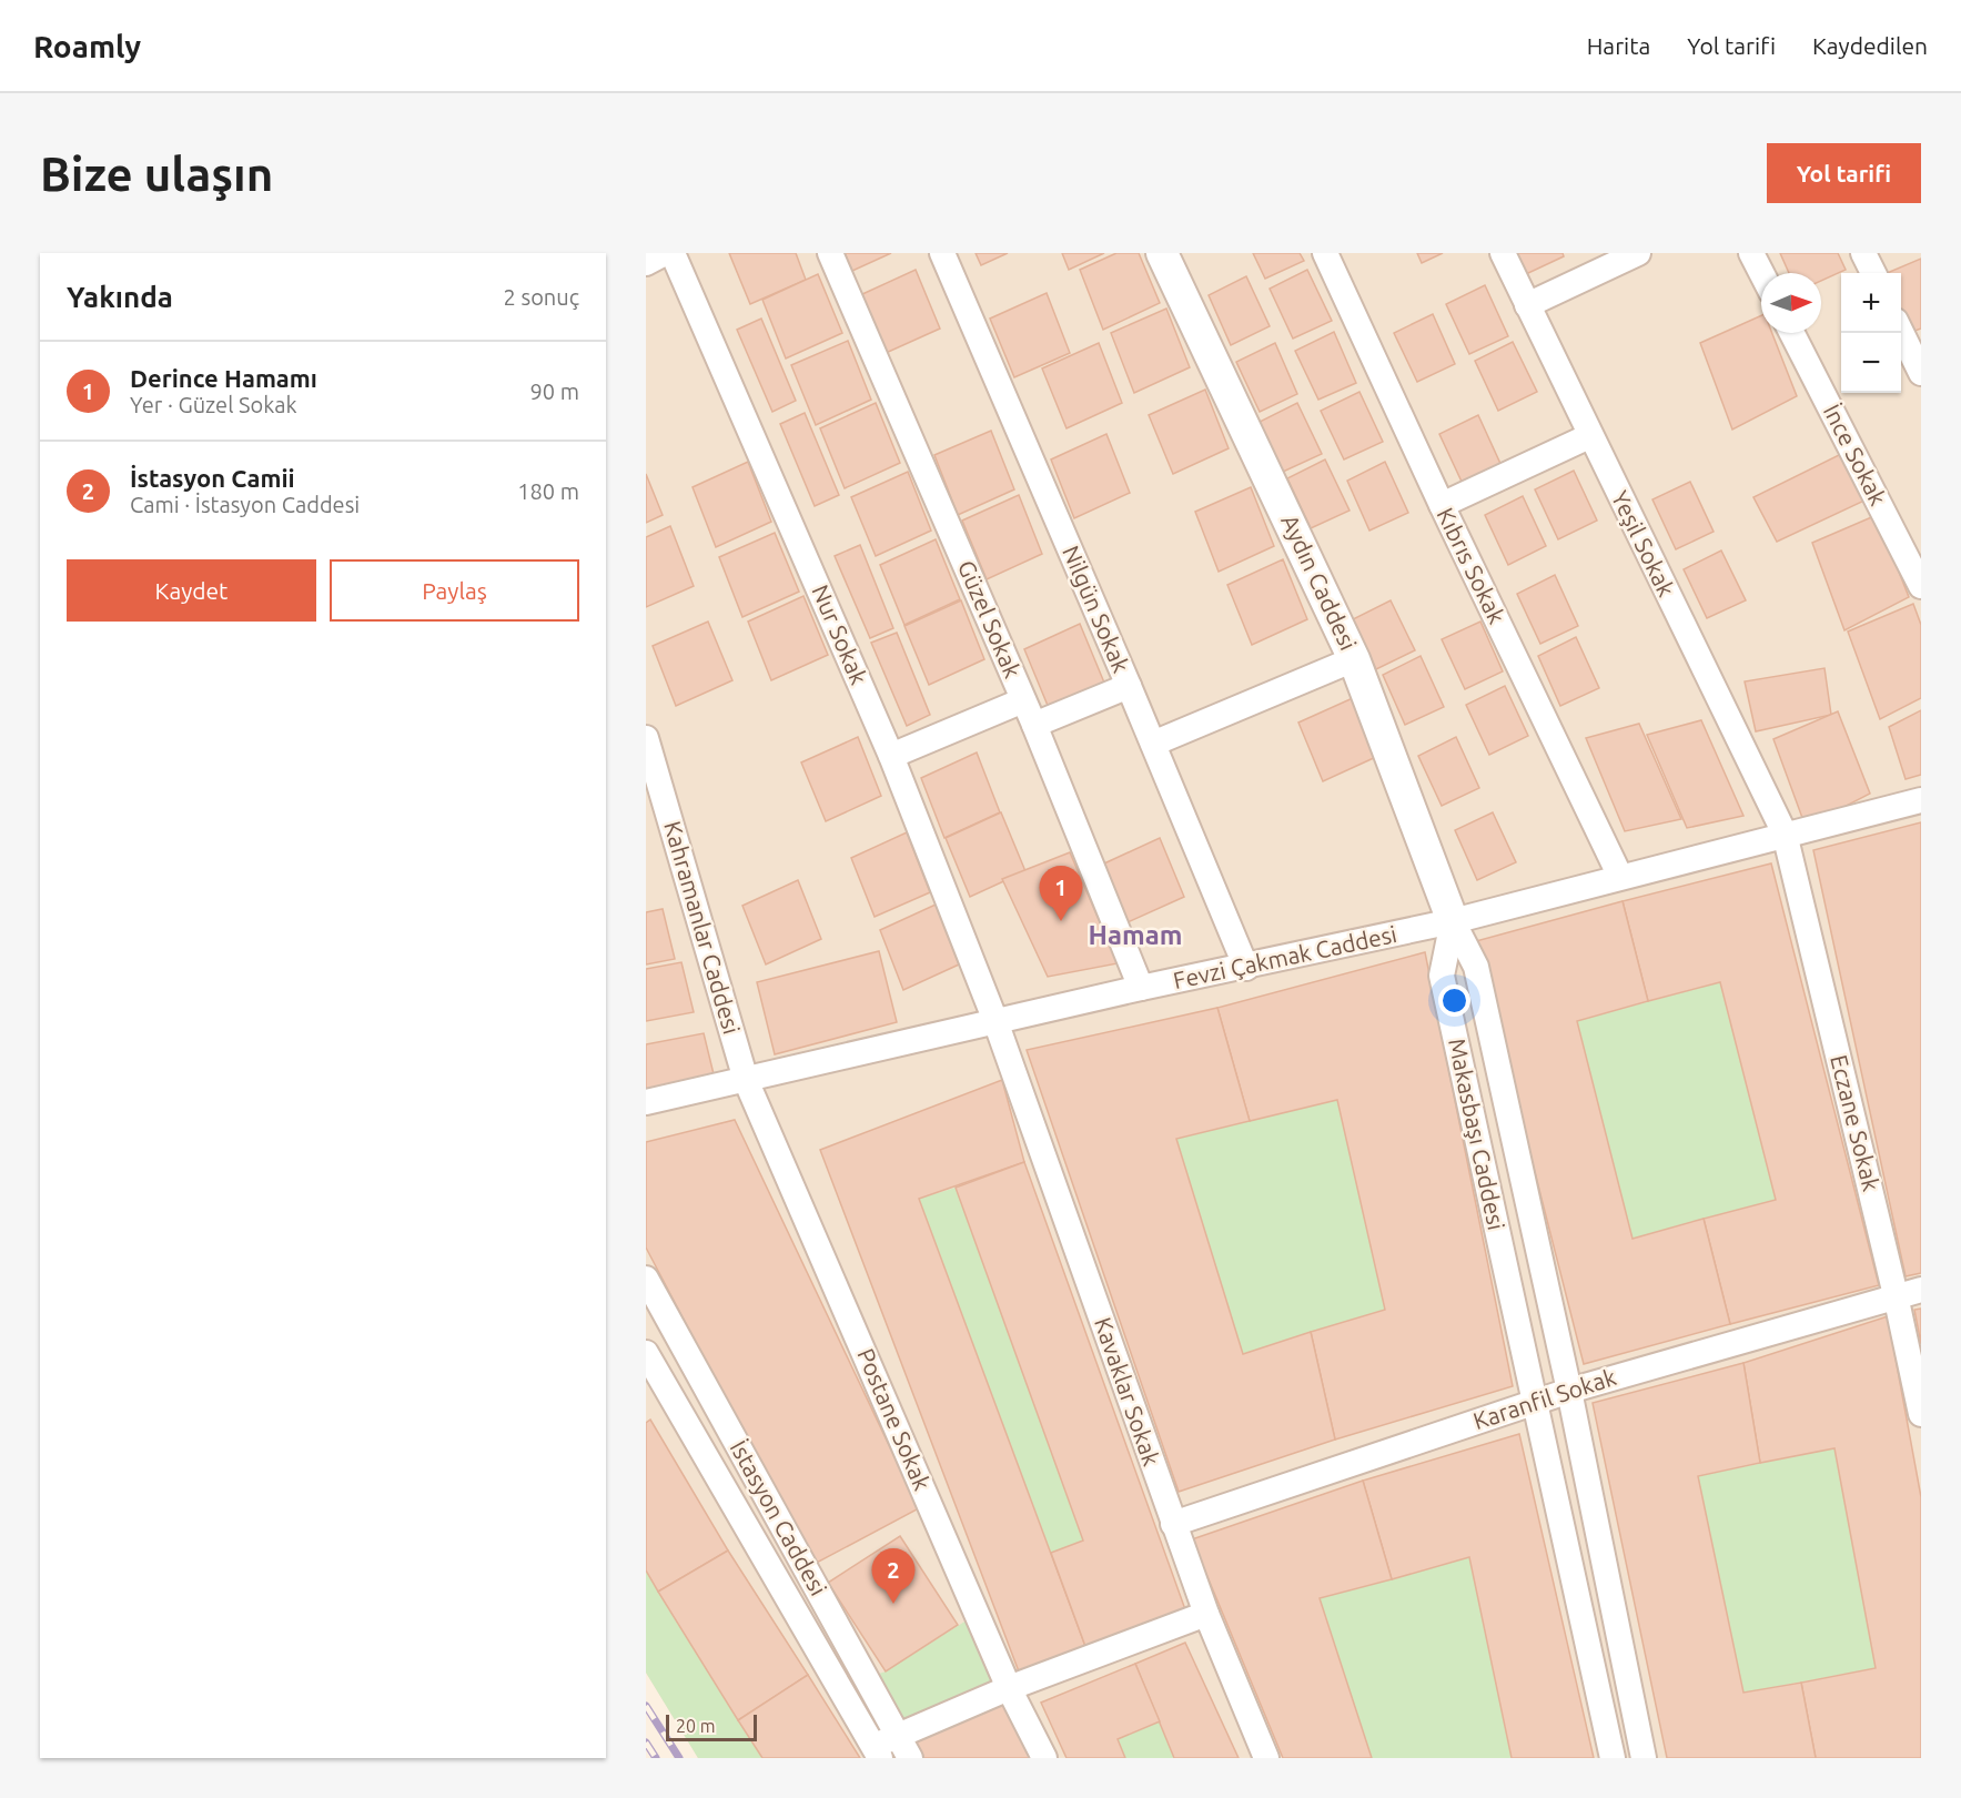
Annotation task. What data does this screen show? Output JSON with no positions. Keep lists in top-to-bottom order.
{
  "streets": {
    "street": [
      "İnce Sokak",
      "Yeşil Sokak",
      "Kıbrıs Sokak",
      "Aydın Caddesi",
      "Nilgün Sokak",
      "Güzel Sokak",
      "Nur Sokak",
      "Kahramanlar Caddesi",
      "Fevzi Çakmak Caddesi",
      "Eczane Sokak",
      "Makasbaşı Caddesi",
      "Kavaklar Sokak",
      "Karanfil Sokak",
      "Postane Sokak",
      "İstasyon Caddesi"
    ]
  },
  "crossings": [
    ["Yeşil Sokak", "Fevzi Çakmak Caddesi"],
    ["Yeşil Sokak", "Eczane Sokak"],
    ["Kıbrıs Sokak", "Fevzi Çakmak Caddesi"],
    ["Aydın Caddesi", "Fevzi Çakmak Caddesi"],
    ["Aydın Caddesi", "Makasbaşı Caddesi"],
    ["Nilgün Sokak", "Fevzi Çakmak Caddesi"],
    ["Güzel Sokak", "Fevzi Çakmak Caddesi"],
    ["Nur Sokak", "Fevzi Çakmak Caddesi"],
    ["Nur Sokak", "Kavaklar Sokak"],
    ["Kahramanlar Caddesi", "Fevzi Çakmak Caddesi"],
    ["Kahramanlar Caddesi", "Postane Sokak"],
    ["Fevzi Çakmak Caddesi", "Eczane Sokak"],
    ["Fevzi Çakmak Caddesi", "Makasbaşı Caddesi"],
    ["Fevzi Çakmak Caddesi", "Kavaklar Sokak"],
    ["Fevzi Çakmak Caddesi", "Postane Sokak"],
    ["Eczane Sokak", "Karanfil Sokak"],
    ["Makasbaşı Caddesi", "Karanfil Sokak"],
    ["Kavaklar Sokak", "Karanfil Sokak"]
  ],
  "districts": ["Hamam"],
  "scale_bar": "20 m",
  "north": "right",
  "page": {
    "header": "Roamly",
    "nav": ["Harita", "Yol tarifi", "Kaydedilen"],
    "buttons": [
      "Yol tarifi",
      ["Kaydet", "Paylaş"]
    ],
    "title": "Bize ulaşın",
    "heading": ["Yakında", "2 sonuç"],
    "map_buttons": ["+", "−"],
    "list": [
      {
        "mark": "1",
        "name": "Derince Hamamı",
        "note": "Yer · Güzel Sokak",
        "value": "90 m"
      },
      {
        "mark": "2",
        "name": "İstasyon Camii",
        "note": "Cami · İstasyon Caddesi",
        "value": "180 m"
      }
    ],
    "pins": ["1", "2"],
    "scale": "20 m"
  }
}
